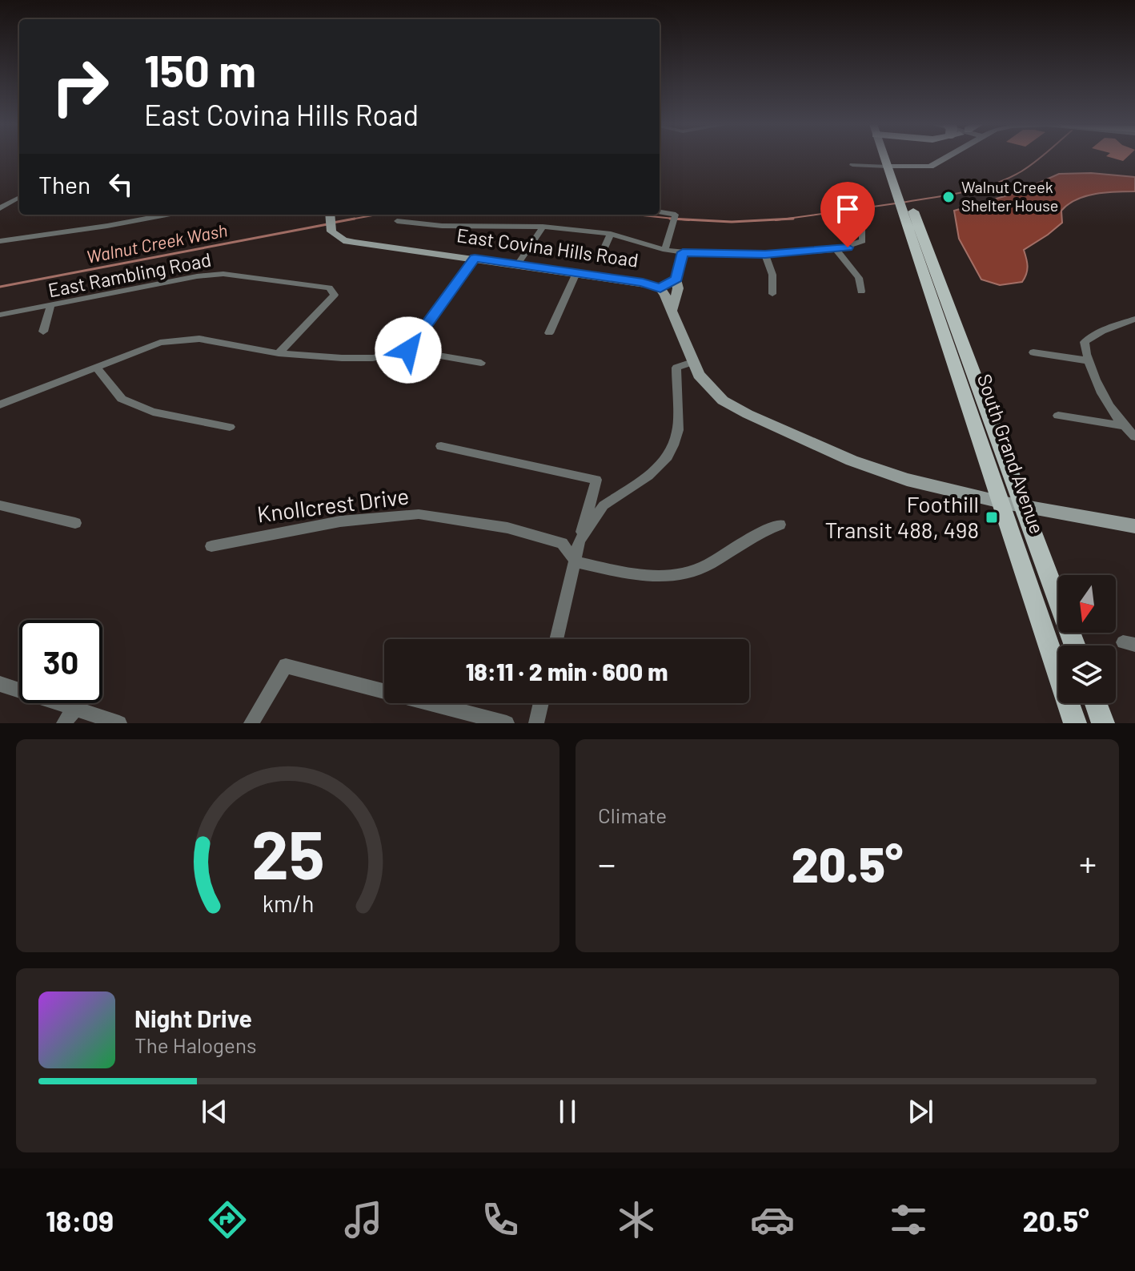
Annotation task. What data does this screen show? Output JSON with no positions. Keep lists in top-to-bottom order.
{
  "streets": {
    "main road": ["South Grand Avenue"],
    "street": ["East Covina Hills Road", "East Rambling Road", "Knollcrest Drive"]
  },
  "crossings": [
    ["East Covina Hills Road", "South Grand Avenue"]
  ],
  "water": ["Walnut Creek Wash"],
  "places": {
    "other": ["Walnut Creek Shelter House"],
    "transit": ["Foothill Transit 488, 498"]
  },
  "north": "bottom",
  "page": {
    "turn": ["150 m", "East Covina Hills Road"],
    "then": "Then",
    "limit": "30",
    "trip": "18:11 · 2 min · 600 m",
    "tile": "Climate",
    "heat": ["−", "20.5°", "+"],
    "song": ["Night Drive", "The Halogens"],
    "tabs": ["18:09", "20.5°"],
    "gauge": ["25", "km/h"]
  }
}
